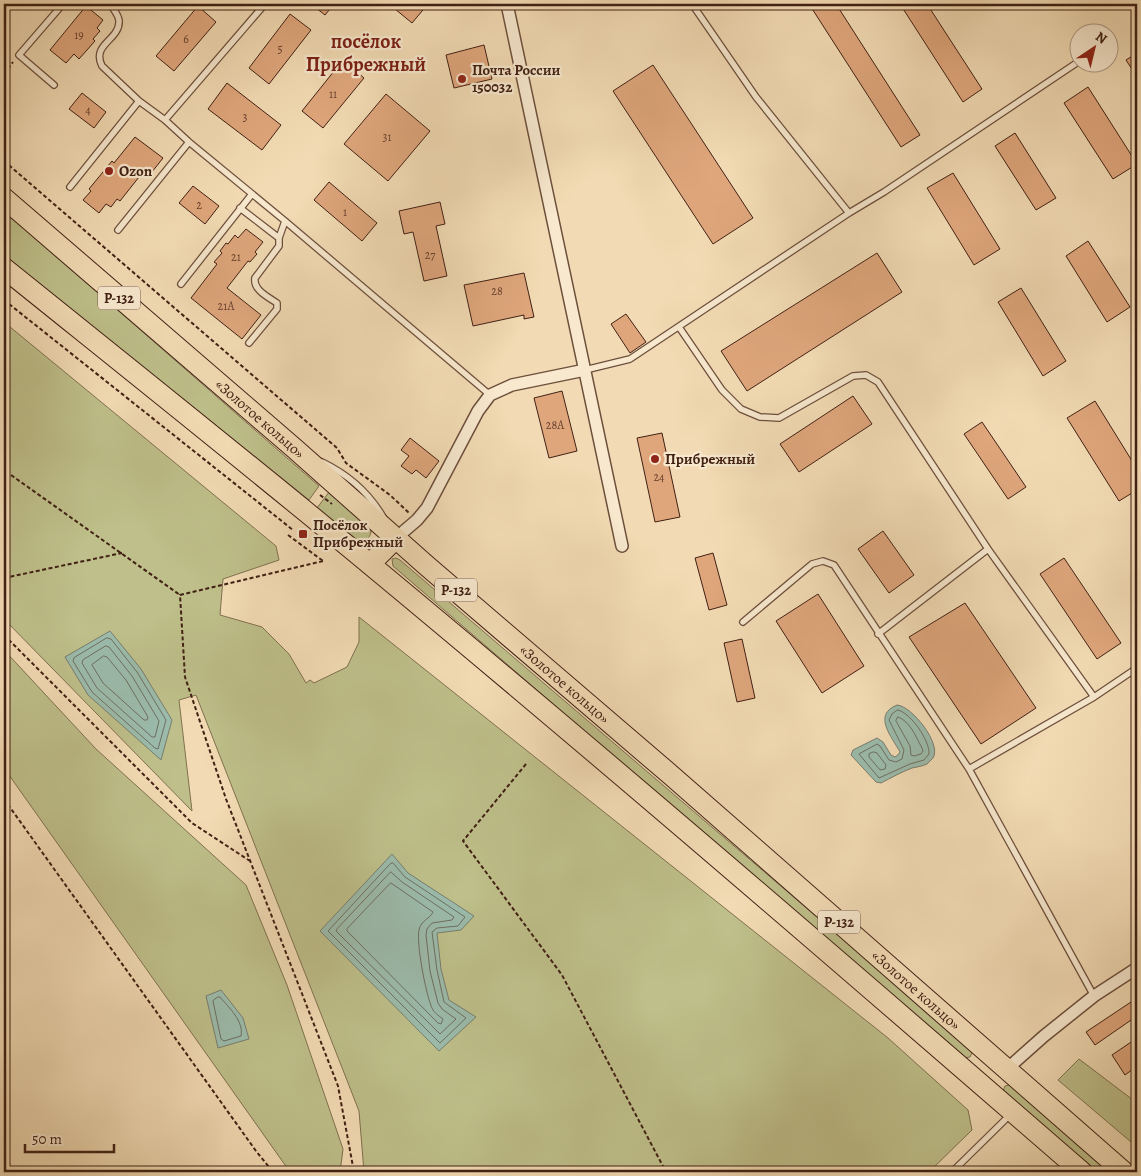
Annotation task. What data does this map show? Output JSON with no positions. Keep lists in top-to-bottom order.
{
  "streets": {
    "highway": ["Р-132", "«Золотое кольцо»"]
  },
  "districts": ["посёлок Прибрежный"],
  "places": {
    "other": ["Почта России 150032", "Ozon", "Прибрежный"],
    "transit": ["Посёлок Прибрежный"]
  },
  "house_numbers": [
    "19",
    "6",
    "5",
    "11",
    "4",
    "3",
    "31",
    "2",
    "1",
    "27",
    "21",
    "28",
    "21А",
    "28А",
    "24"
  ],
  "scale_bar": "50 m",
  "north": "top right"
}
